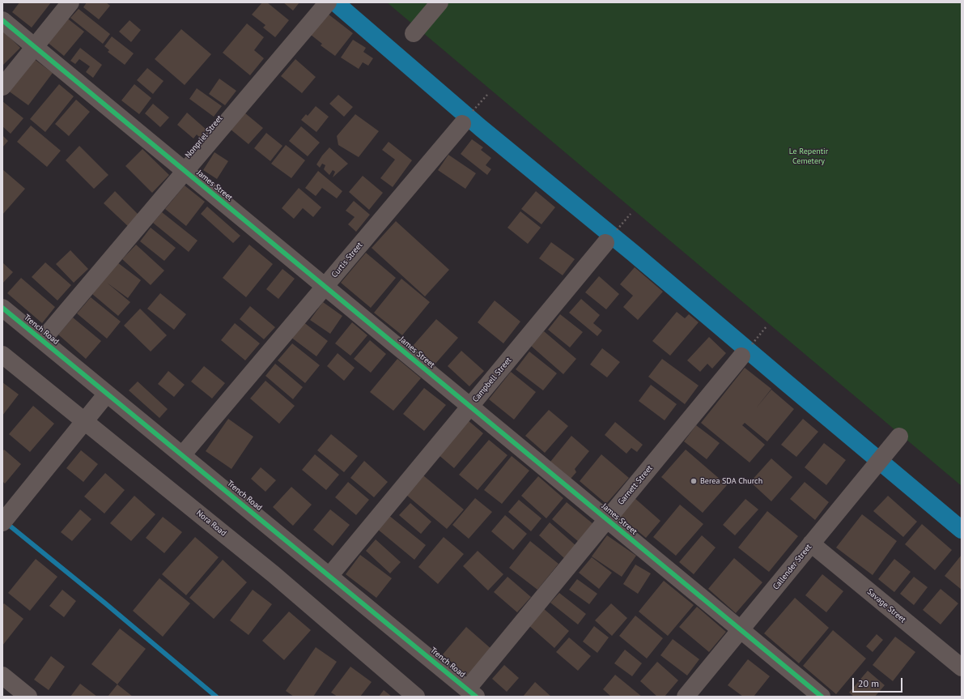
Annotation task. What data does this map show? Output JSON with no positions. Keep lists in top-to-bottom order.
{
  "streets": {
    "street": [
      "Nonpriel Street",
      "James Street",
      "Curtis Street",
      "Trench Road",
      "Campbell Street",
      "Garnett Street",
      "Nora Road",
      "Callender Street",
      "Savage Street"
    ]
  },
  "crossings": [
    ["Nonpriel Street", "James Street"],
    ["Nonpriel Street", "Trench Road"],
    ["James Street", "Curtis Street"],
    ["James Street", "Campbell Street"],
    ["James Street", "Garnett Street"],
    ["James Street", "Callender Street"],
    ["Curtis Street", "Trench Road"],
    ["Trench Road", "Campbell Street"],
    ["Trench Road", "Garnett Street"],
    ["Callender Street", "Savage Street"]
  ],
  "parks": ["Le Repentir Cemetery"],
  "places": ["Berea SDA Church"],
  "scale_bar": "20 m"
}
